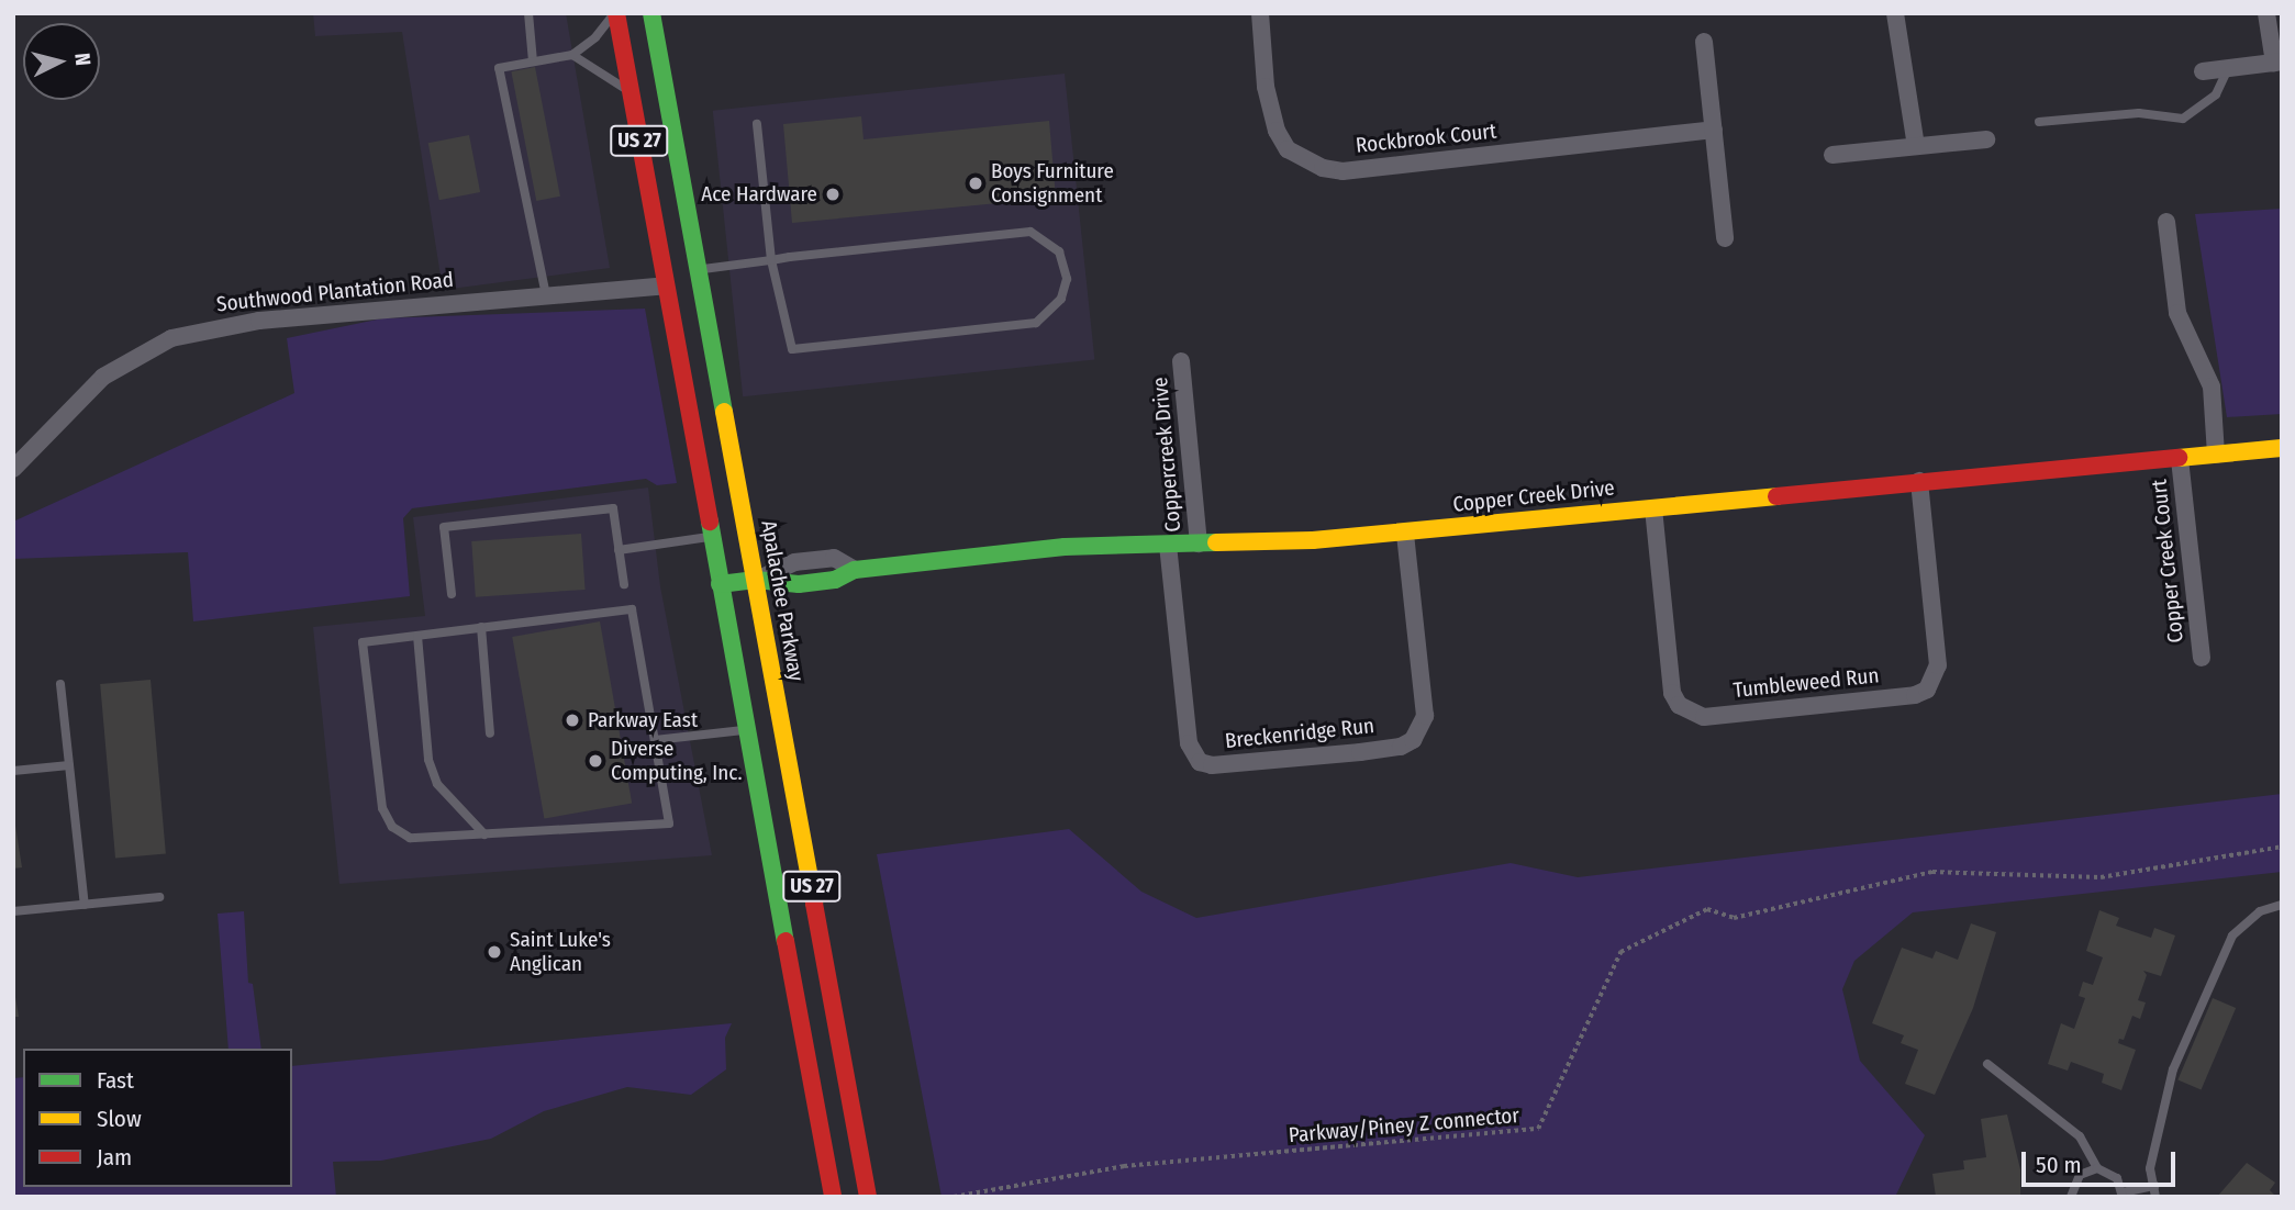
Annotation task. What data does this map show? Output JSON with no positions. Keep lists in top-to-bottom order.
{
  "streets": {
    "main road": ["US 27", "Copper Creek Drive", "Apalachee Parkway"],
    "street": [
      "Rockbrook Court",
      "Southwood Plantation Road",
      "Coppercreek Drive",
      "Copper Creek Court",
      "Tumbleweed Run",
      "Breckenridge Run"
    ],
    "path": ["Parkway/Piney Z connector"]
  },
  "crossings": [
    ["US 27", "Southwood Plantation Road"],
    ["US 27", "Copper Creek Drive"],
    ["Coppercreek Drive", "Copper Creek Drive"],
    ["Copper Creek Drive", "Copper Creek Court"],
    ["Copper Creek Drive", "Apalachee Parkway"],
    ["Copper Creek Drive", "Tumbleweed Run"],
    ["Copper Creek Drive", "Breckenridge Run"]
  ],
  "places": [
    "Boys Furniture Consignment",
    "Ace Hardware",
    "Parkway East",
    "Diverse Computing, Inc.",
    "Saint Luke's Anglican"
  ],
  "legend": ["Fast", "Slow", "Jam"],
  "scale_bar": "50 m",
  "north": "right"
}
